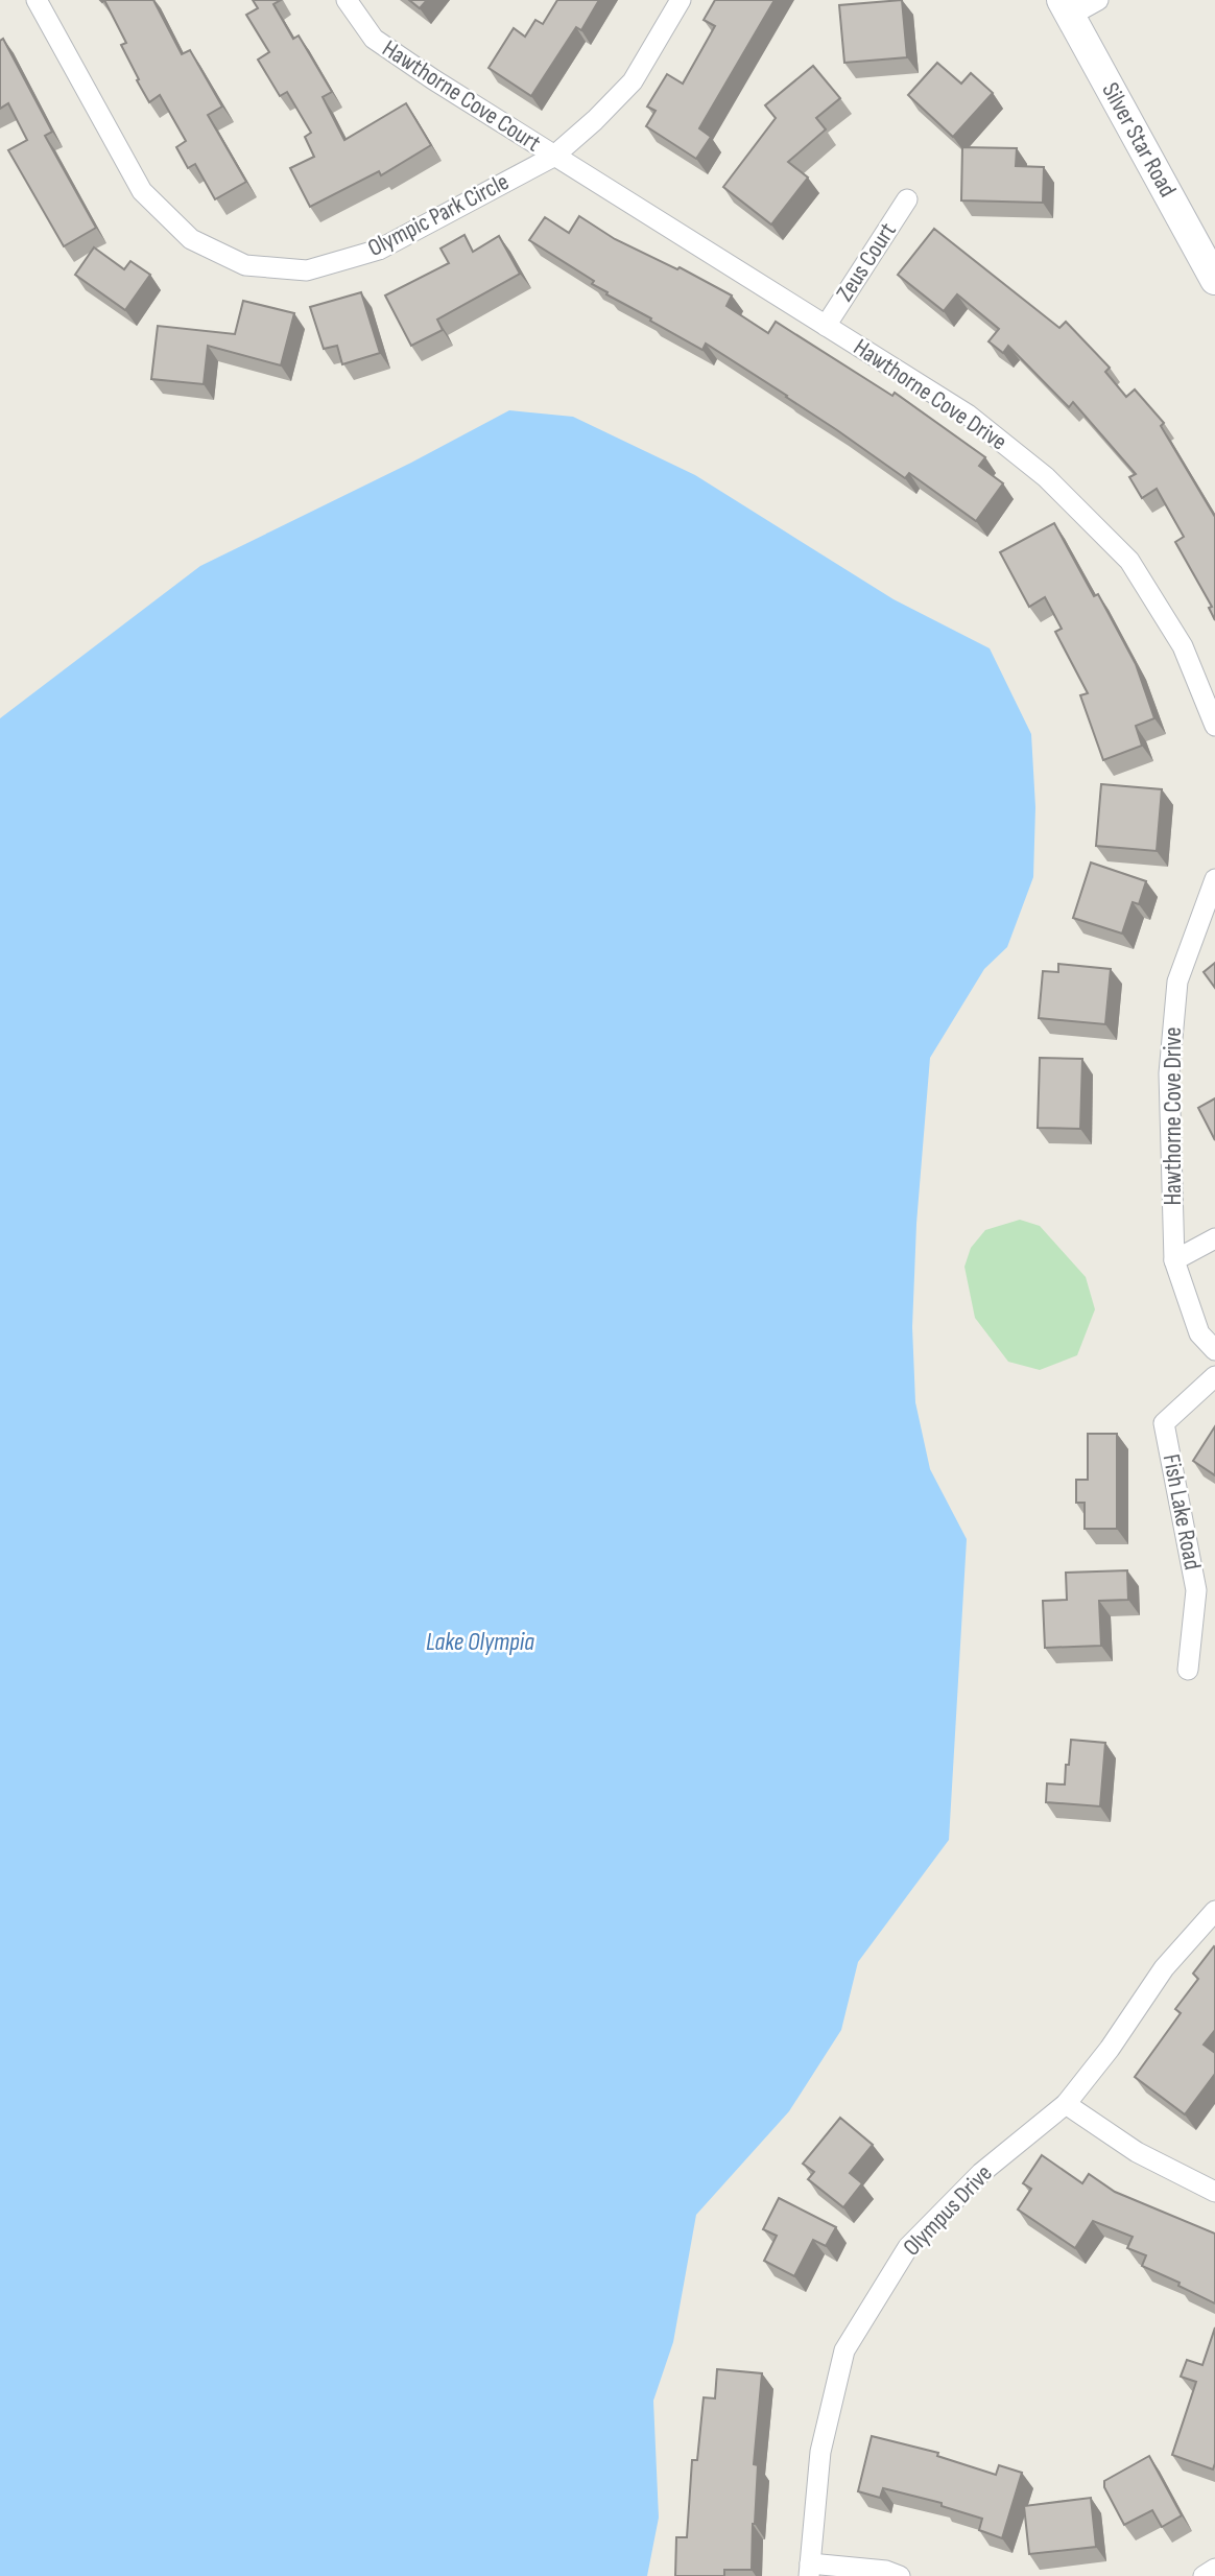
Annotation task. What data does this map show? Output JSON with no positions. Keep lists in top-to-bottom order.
{
  "streets": {
    "main road": ["Silver Star Road"],
    "street": [
      "Hawthorne Cove Court",
      "Olympic Park Circle",
      "Zeus Court",
      "Hawthorne Cove Drive",
      "Fish Lake Road",
      "Olympus Drive"
    ]
  },
  "crossings": [
    ["Hawthorne Cove Court", "Olympic Park Circle"],
    ["Hawthorne Cove Court", "Hawthorne Cove Drive"],
    ["Olympic Park Circle", "Hawthorne Cove Drive"],
    ["Zeus Court", "Hawthorne Cove Drive"]
  ],
  "water": ["Lake Olympia"]
}
